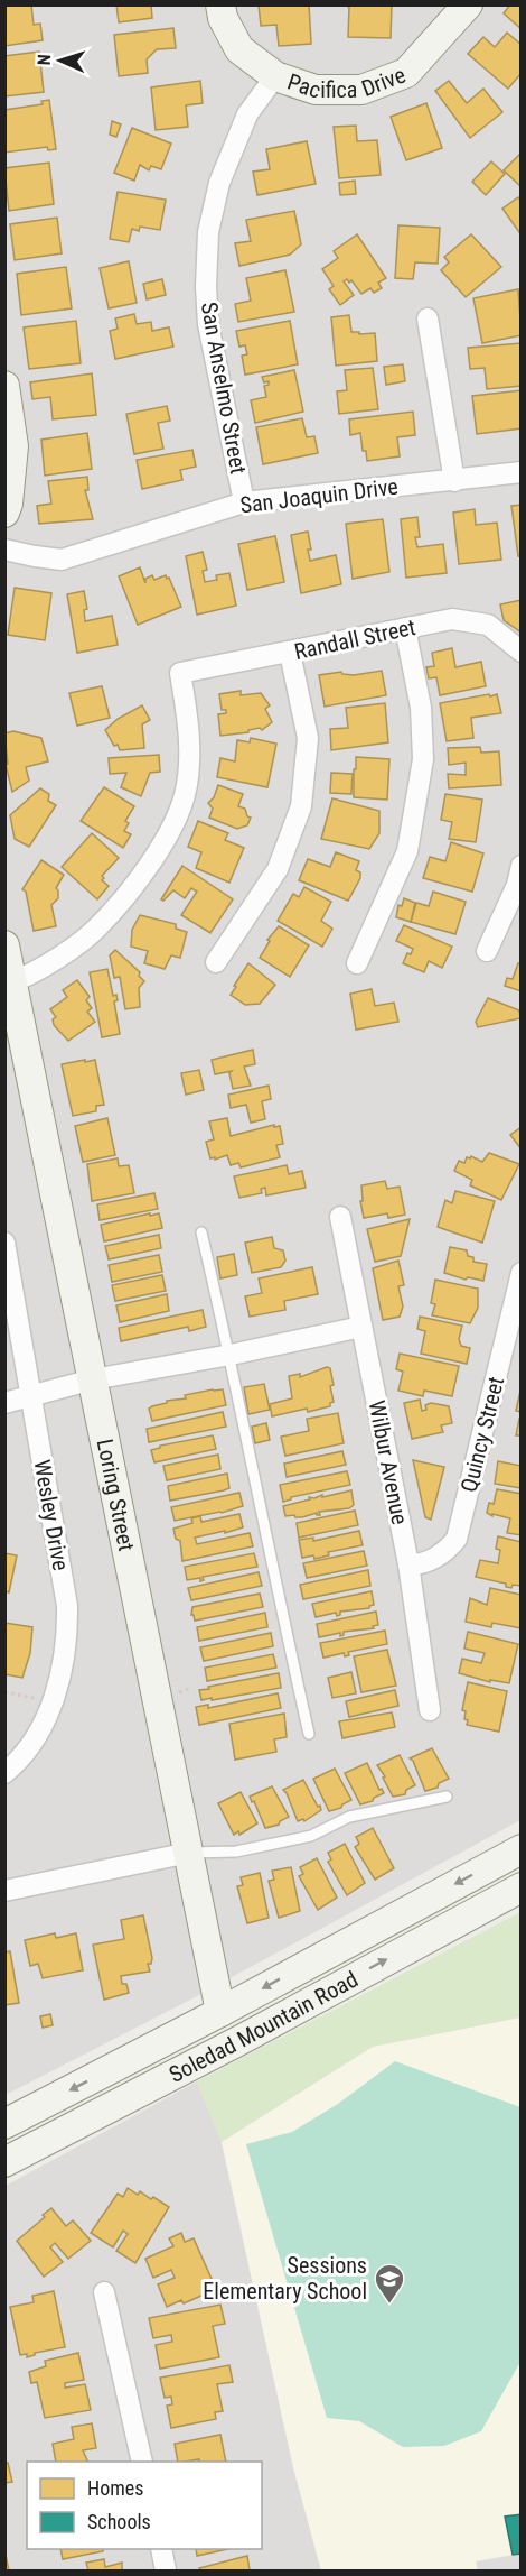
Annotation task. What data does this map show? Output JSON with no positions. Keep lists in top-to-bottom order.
{
  "streets": {
    "street": [
      "Pacifica Drive",
      "San Anselmo Street",
      "San Joaquin Drive",
      "Randall Street",
      "Quincy Street",
      "Wilbur Avenue",
      "Loring Street",
      "Wesley Drive",
      "Soledad Mountain Road"
    ]
  },
  "crossings": [
    ["Pacifica Drive", "San Anselmo Street"],
    ["San Anselmo Street", "San Joaquin Drive"],
    ["Randall Street", "Loring Street"],
    ["Quincy Street", "Wilbur Avenue"],
    ["Loring Street", "Soledad Mountain Road"]
  ],
  "places": {
    "school or university": ["Sessions Elementary School"]
  },
  "legend": ["Homes", "Schools"],
  "north": "left"
}
